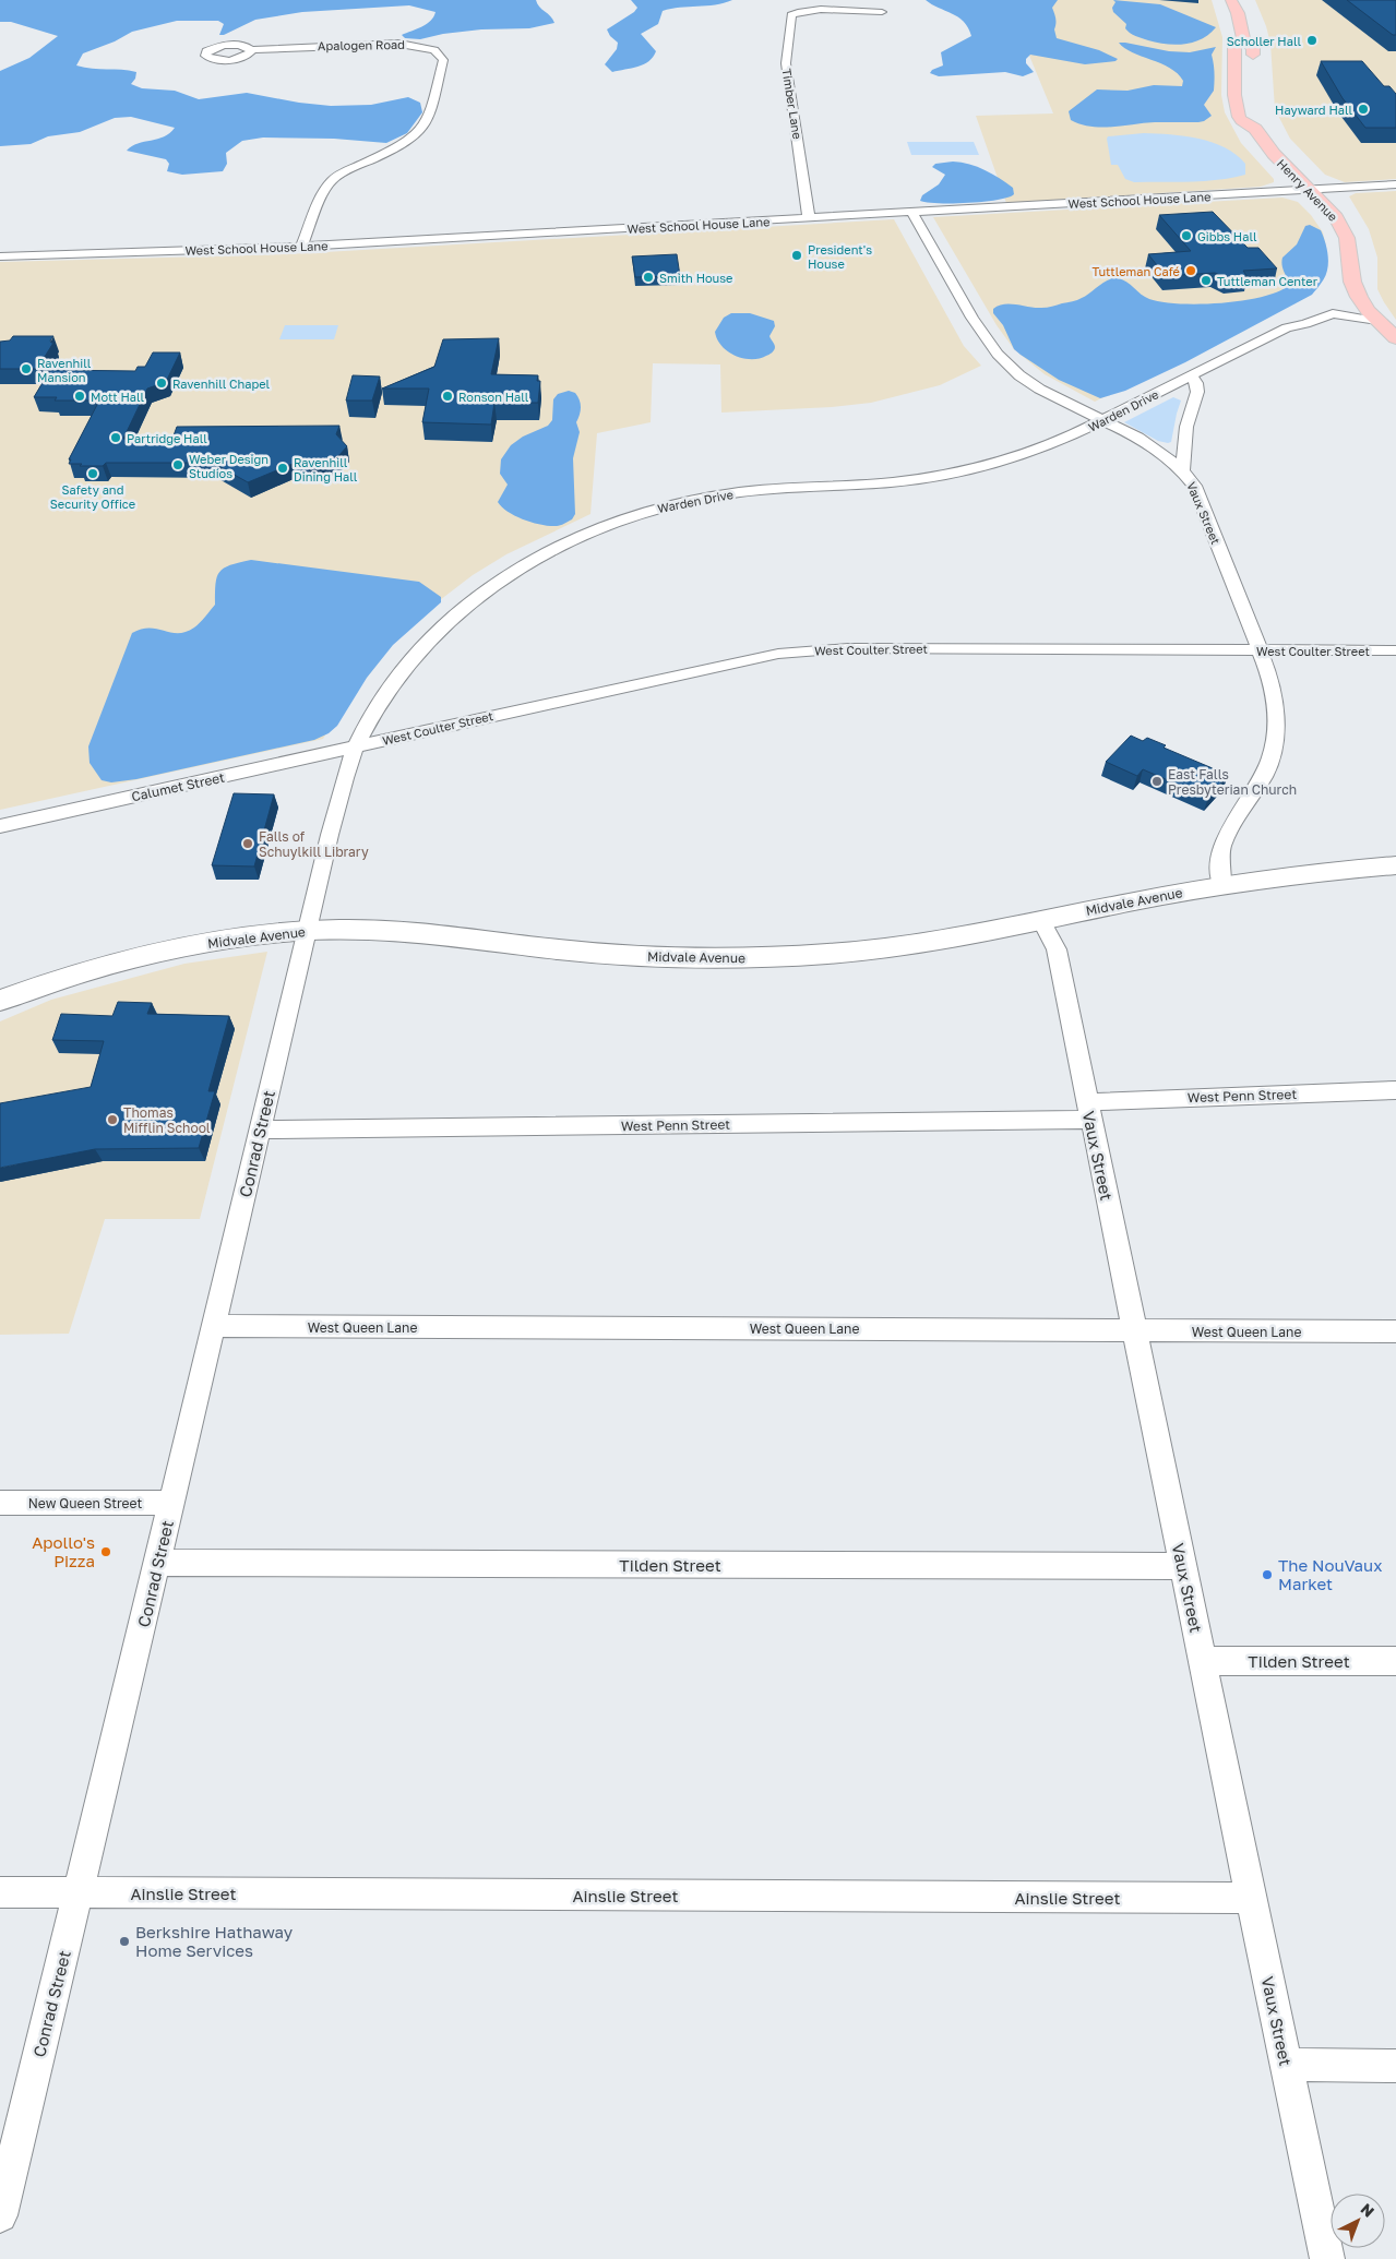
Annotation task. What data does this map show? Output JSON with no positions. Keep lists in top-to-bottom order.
{
  "streets": {
    "main road": ["Henry Avenue"],
    "street": [
      "Apalogen Road",
      "Timber Lane",
      "West School House Lane",
      "Warden Drive",
      "Vaux Street",
      "West Coulter Street",
      "Calumet Street",
      "Midvale Avenue",
      "West Penn Street",
      "Conrad Street",
      "West Queen Lane",
      "New Queen Street",
      "Tilden Street",
      "Ainslie Street"
    ]
  },
  "crossings": [
    ["Apalogen Road", "West School House Lane"],
    ["Timber Lane", "West School House Lane"],
    ["Henry Avenue", "West School House Lane"],
    ["Henry Avenue", "Warden Drive"],
    ["West School House Lane", "Vaux Street"],
    ["Warden Drive", "Vaux Street"],
    ["Warden Drive", "West Coulter Street"],
    ["Warden Drive", "Calumet Street"],
    ["Warden Drive", "Midvale Avenue"],
    ["Warden Drive", "Conrad Street"],
    ["Vaux Street", "West Coulter Street"],
    ["Vaux Street", "Midvale Avenue"],
    ["Vaux Street", "West Penn Street"],
    ["Vaux Street", "West Queen Lane"],
    ["Vaux Street", "Tilden Street"],
    ["Vaux Street", "Ainslie Street"],
    ["West Coulter Street", "Calumet Street"],
    ["Midvale Avenue", "Conrad Street"],
    ["West Penn Street", "Conrad Street"],
    ["Conrad Street", "West Queen Lane"],
    ["Conrad Street", "New Queen Street"],
    ["Conrad Street", "Tilden Street"],
    ["Conrad Street", "Ainslie Street"]
  ],
  "places": [
    "Scholler Hall",
    "Hayward Hall",
    "Gibbs Hall",
    "President's House",
    "Tuttleman Café",
    "Smith House",
    "Tuttleman Center",
    "Ravenhill Mansion",
    "Ravenhill Chapel",
    "Mott Hall",
    "Ronson Hall",
    "Partridge Hall",
    "Weber Design Studios",
    "Ravenhill Dining Hall",
    "Safety and Security Office",
    "East Falls Presbyterian Church",
    "Falls of Schuylkill Library",
    "Thomas Mifflin School",
    "Apollo's Pizza",
    "The NouVaux Market",
    "Berkshire Hathaway Home Services"
  ],
  "north": "top right"
}
